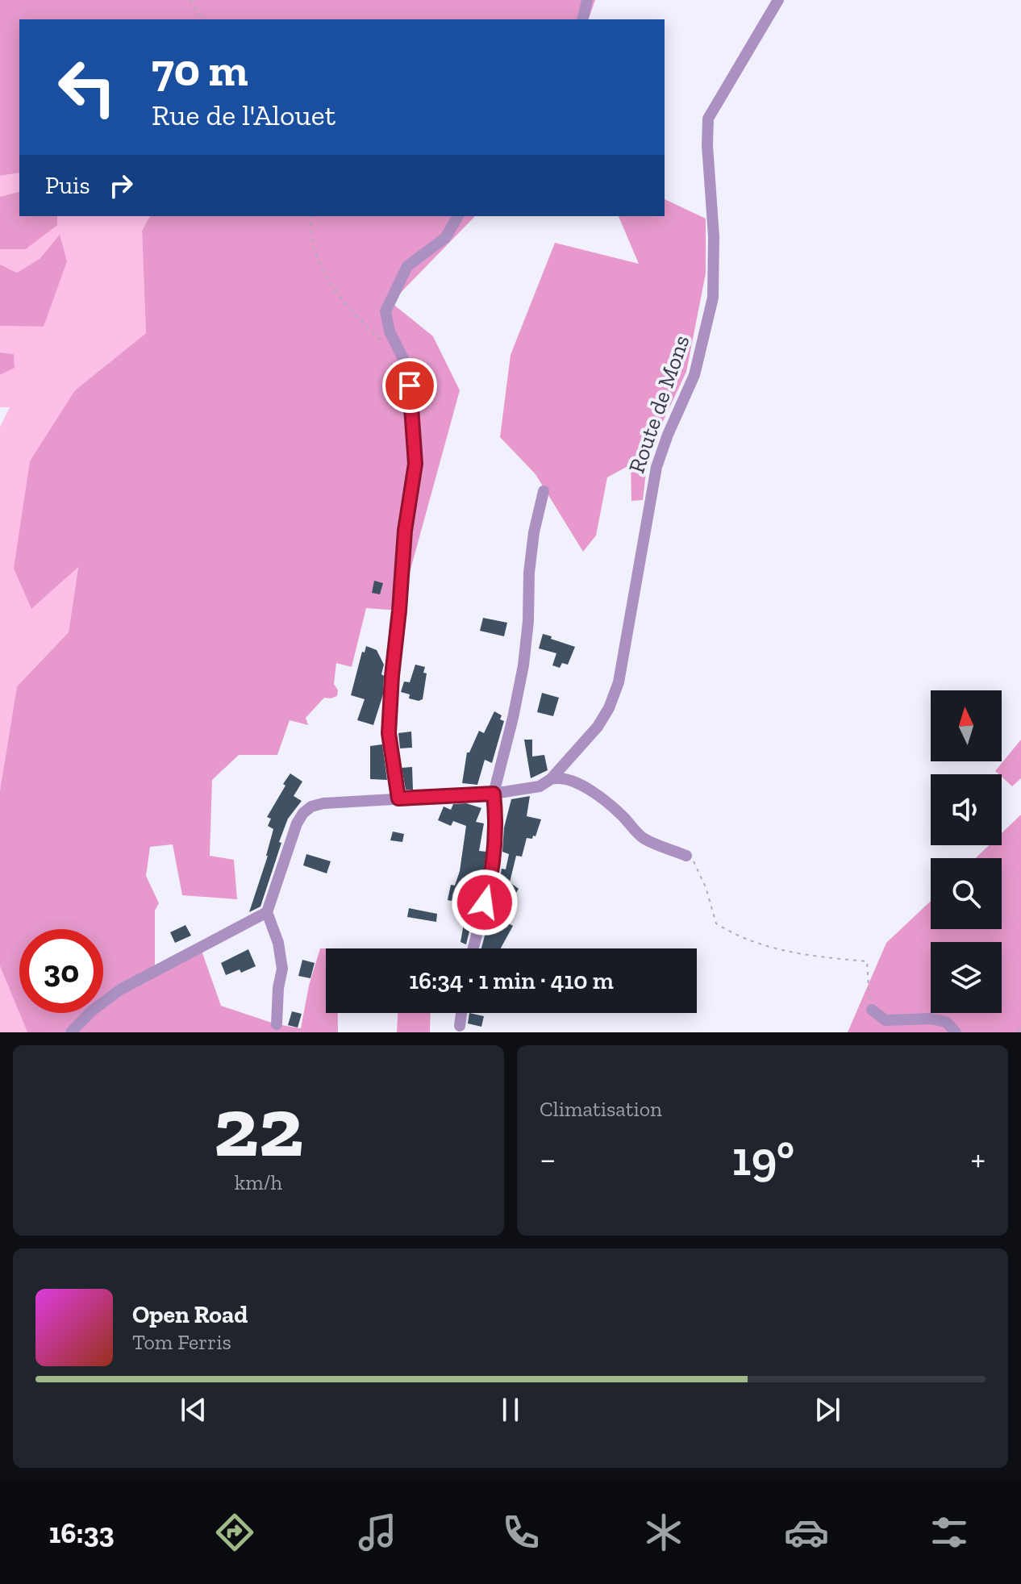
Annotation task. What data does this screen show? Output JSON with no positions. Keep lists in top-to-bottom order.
{
  "streets": {
    "street": ["Route de Mons"]
  },
  "north": "top",
  "page": {
    "turn": ["70 m", "Rue de l'Alouet"],
    "then": "Puis",
    "limit": "30",
    "trip": "16:34 · 1 min · 410 m",
    "tile": [
      ["22", "km/h"],
      "Climatisation"
    ],
    "heat": ["−", "19°", "+"],
    "song": ["Open Road", "Tom Ferris"],
    "tabs": "16:33"
  }
}
